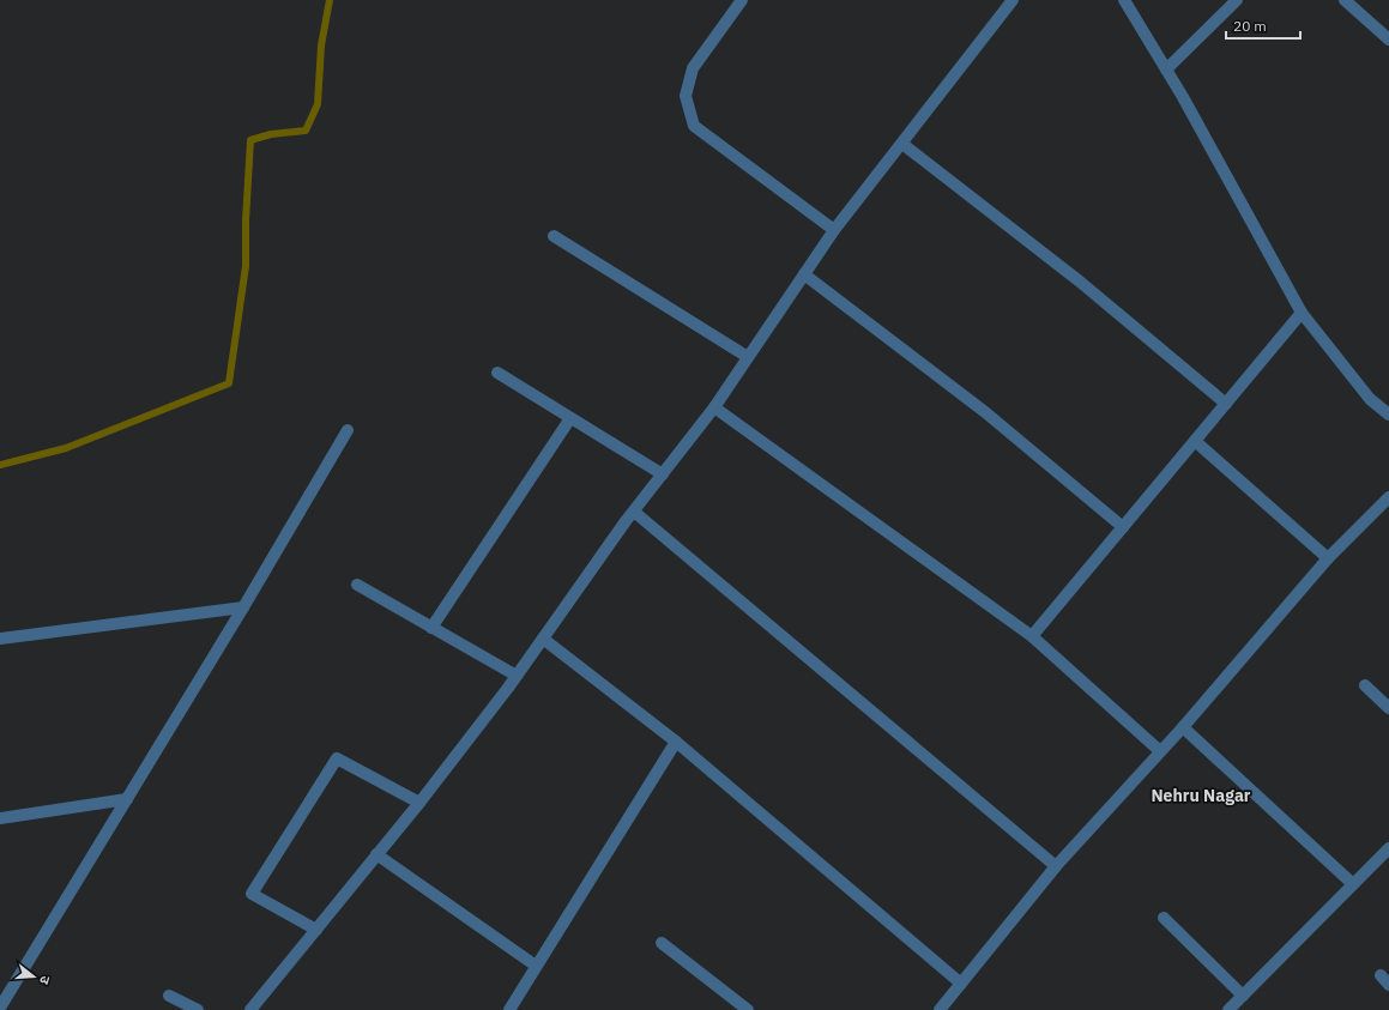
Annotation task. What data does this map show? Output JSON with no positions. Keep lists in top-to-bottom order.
{
  "districts": ["Nehru Nagar"],
  "scale_bar": "20 m",
  "north": "right"
}
